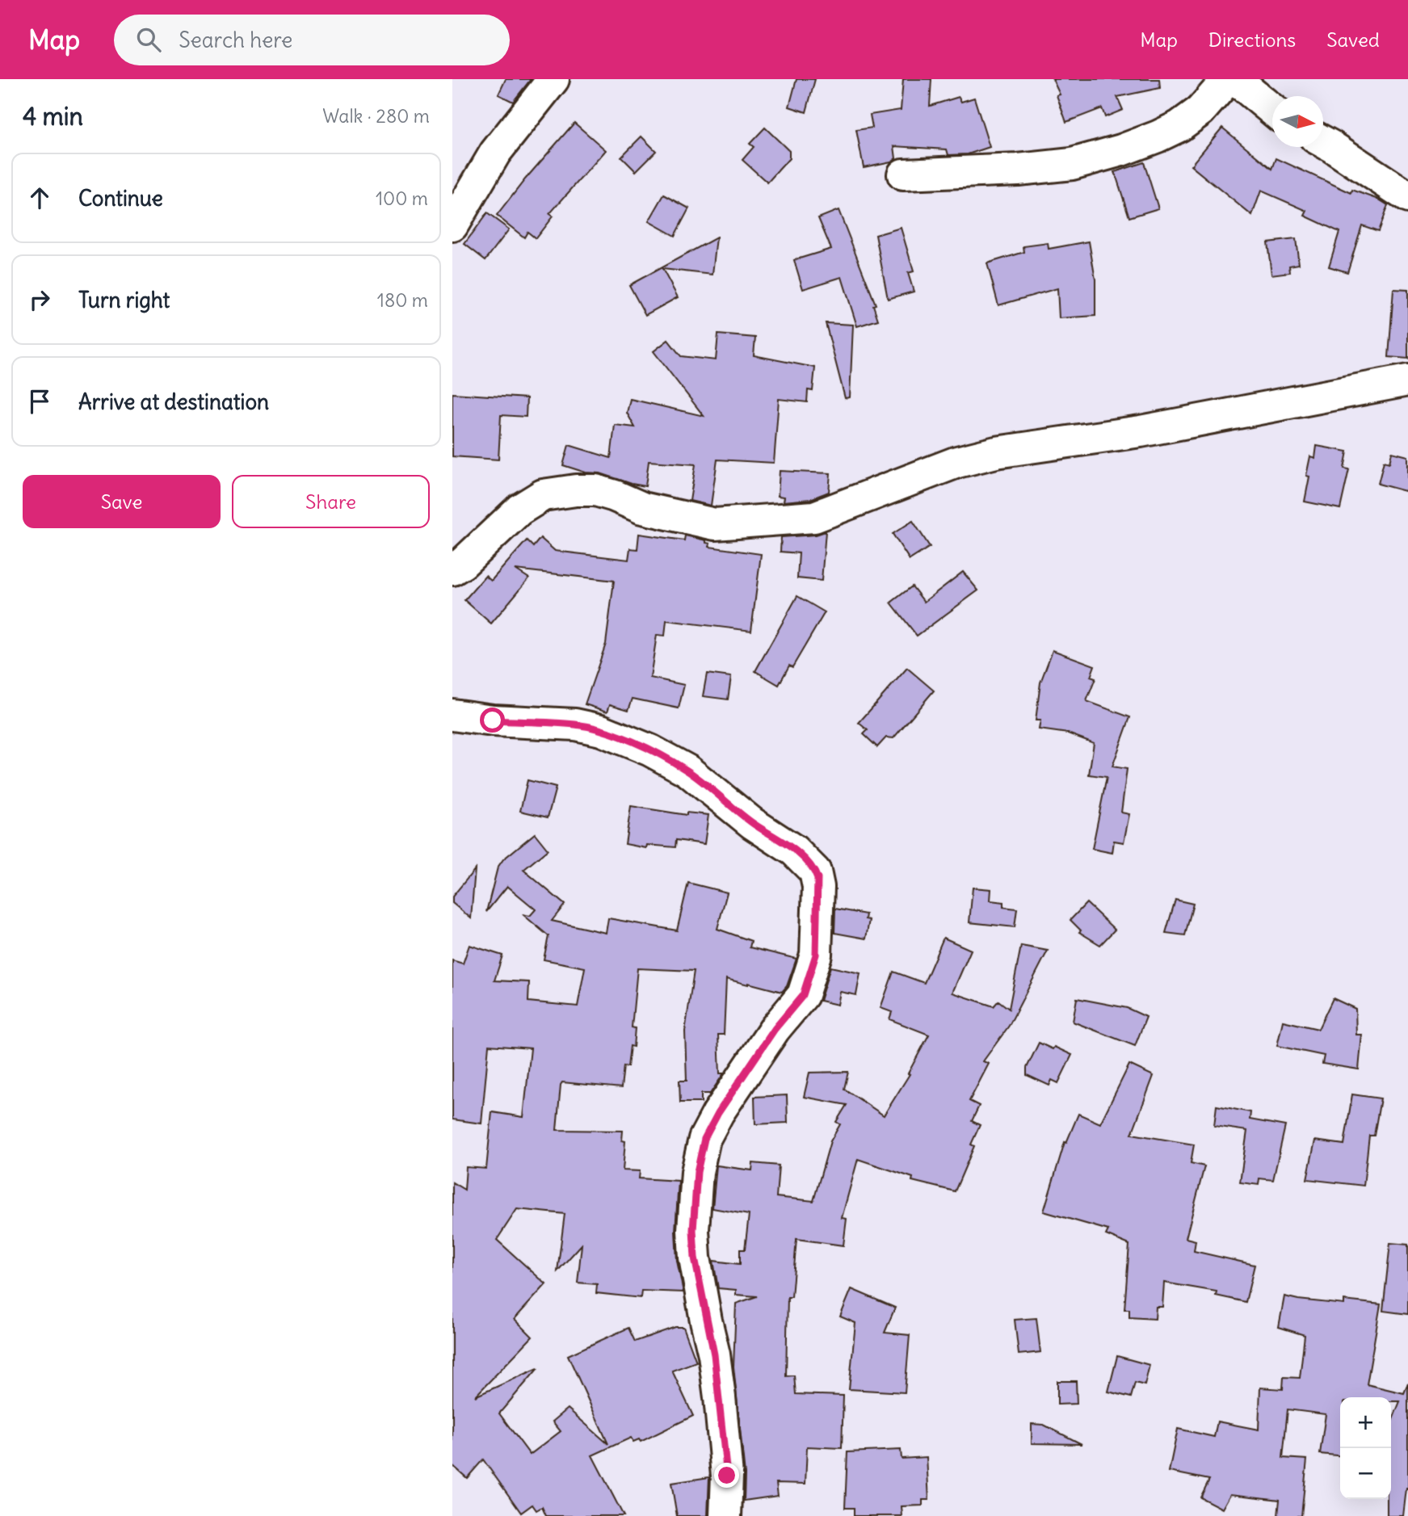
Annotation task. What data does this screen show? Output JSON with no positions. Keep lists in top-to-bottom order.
{
  "north": "right",
  "page": {
    "header": "Map",
    "search": "Search here",
    "nav": ["Map", "Directions", "Saved"],
    "heading": ["4 min", "Walk · 280 m"],
    "list": [
      ["Continue", "100 m"],
      ["Turn right", "180 m"],
      "Arrive at destination"
    ],
    "buttons": ["Save", "Share"],
    "map_buttons": ["+", "−"]
  }
}
